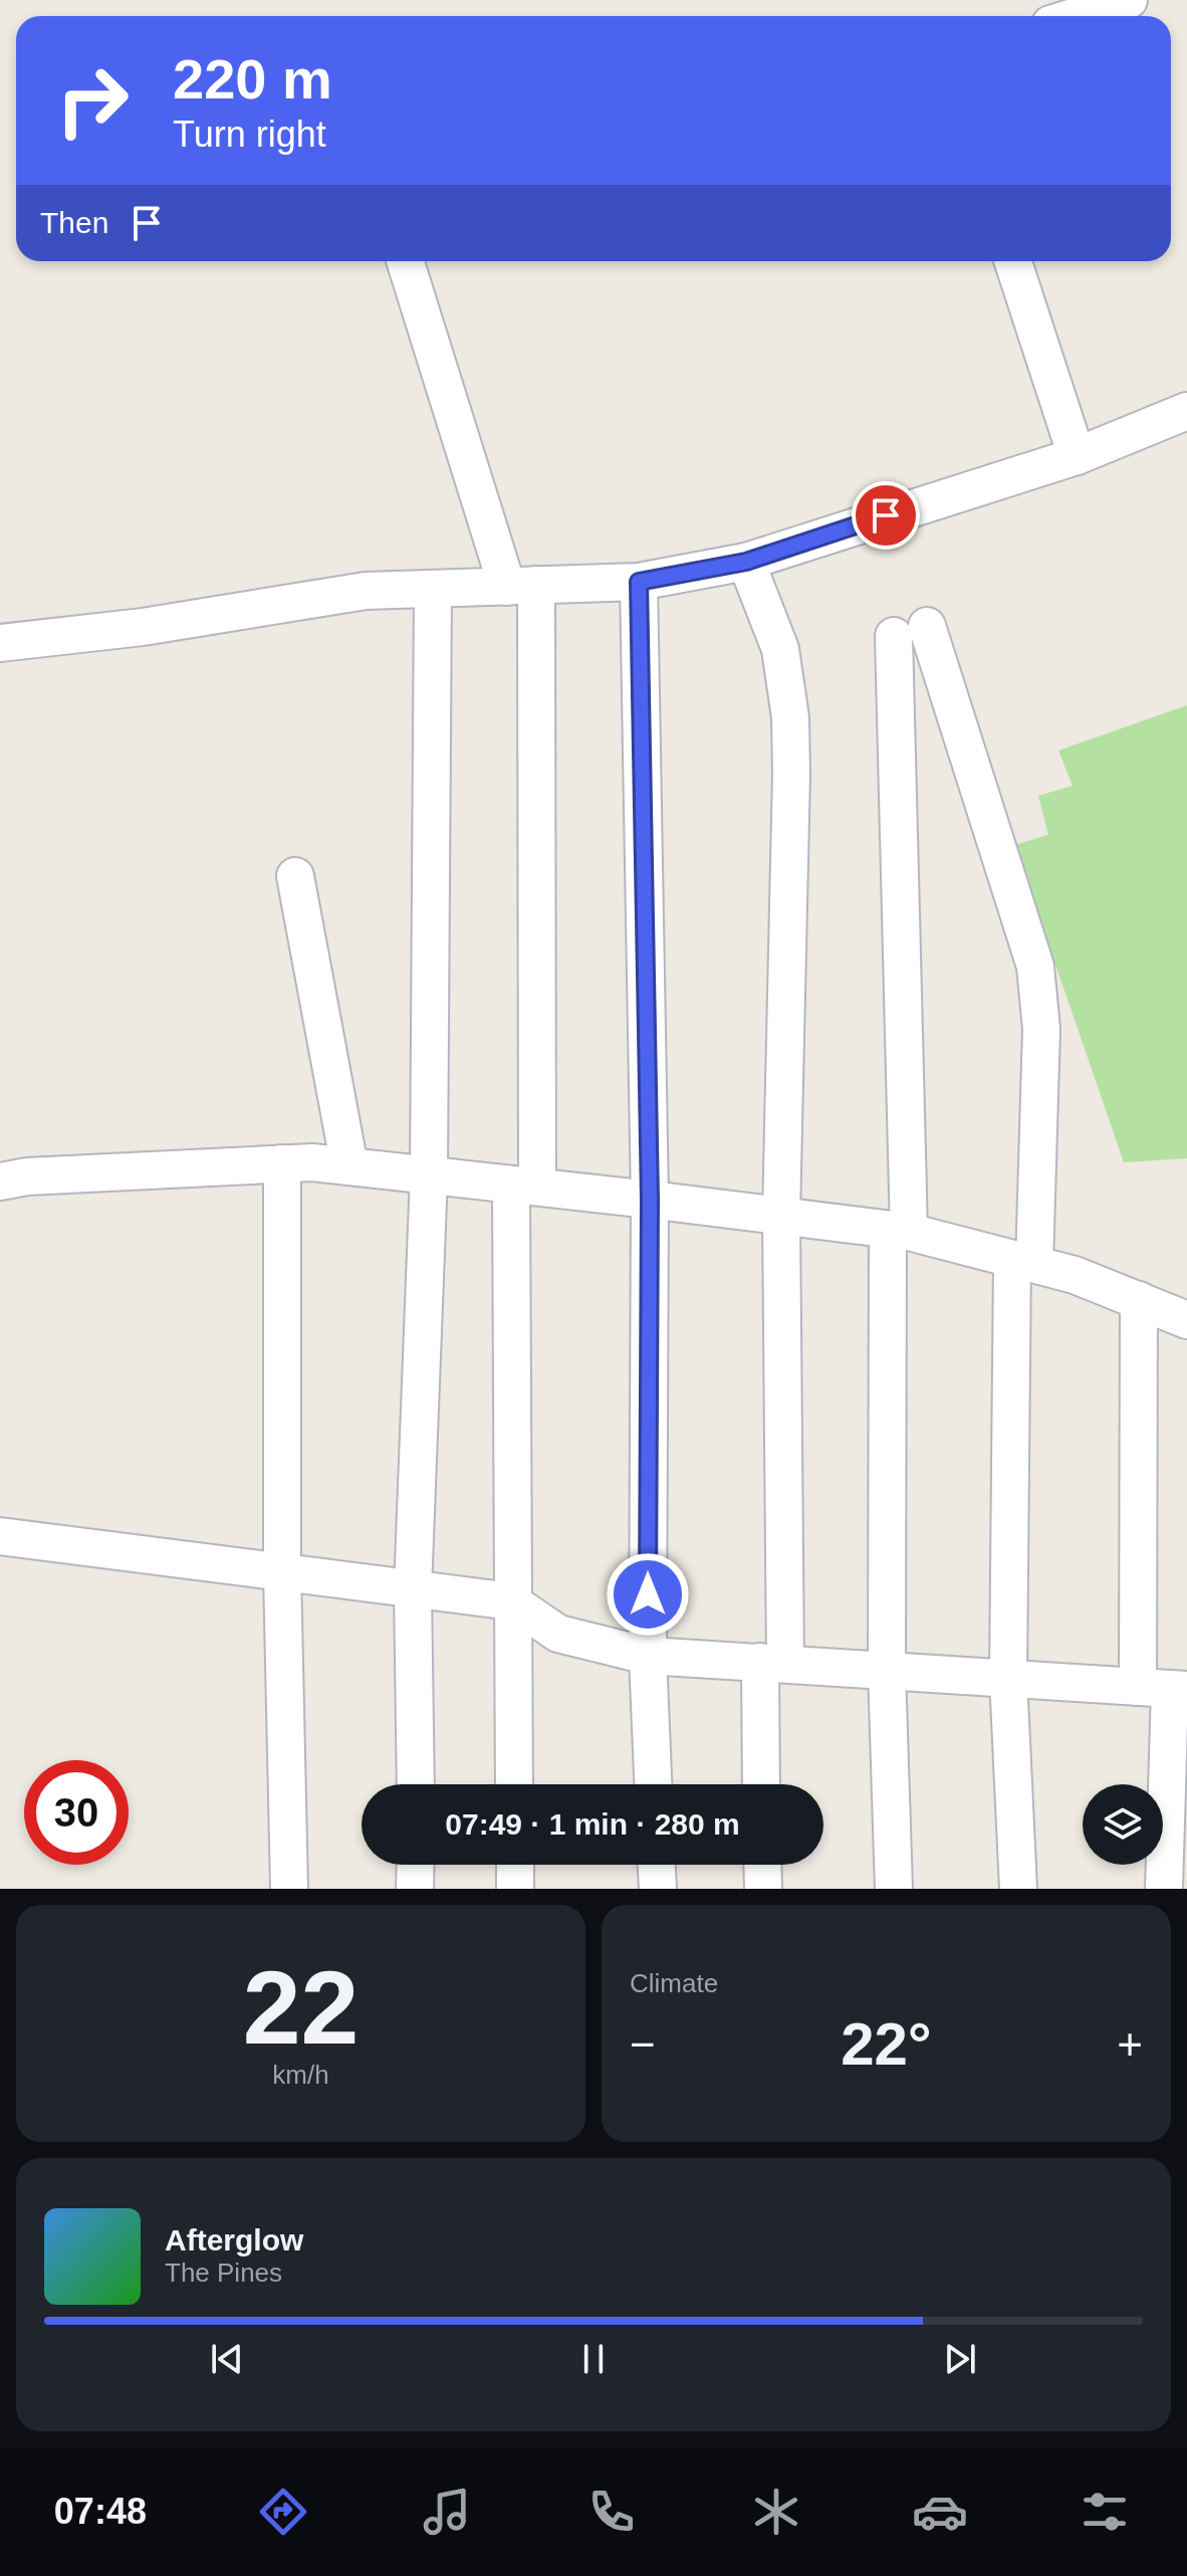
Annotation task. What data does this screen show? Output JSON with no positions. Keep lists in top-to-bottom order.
{
  "page": {
    "turn": ["220 m", "Turn right"],
    "then": "Then",
    "limit": "30",
    "trip": "07:49 · 1 min · 280 m",
    "tile": [
      ["22", "km/h"],
      "Climate"
    ],
    "heat": ["−", "22°", "+"],
    "song": ["Afterglow", "The Pines"],
    "tabs": "07:48"
  }
}
